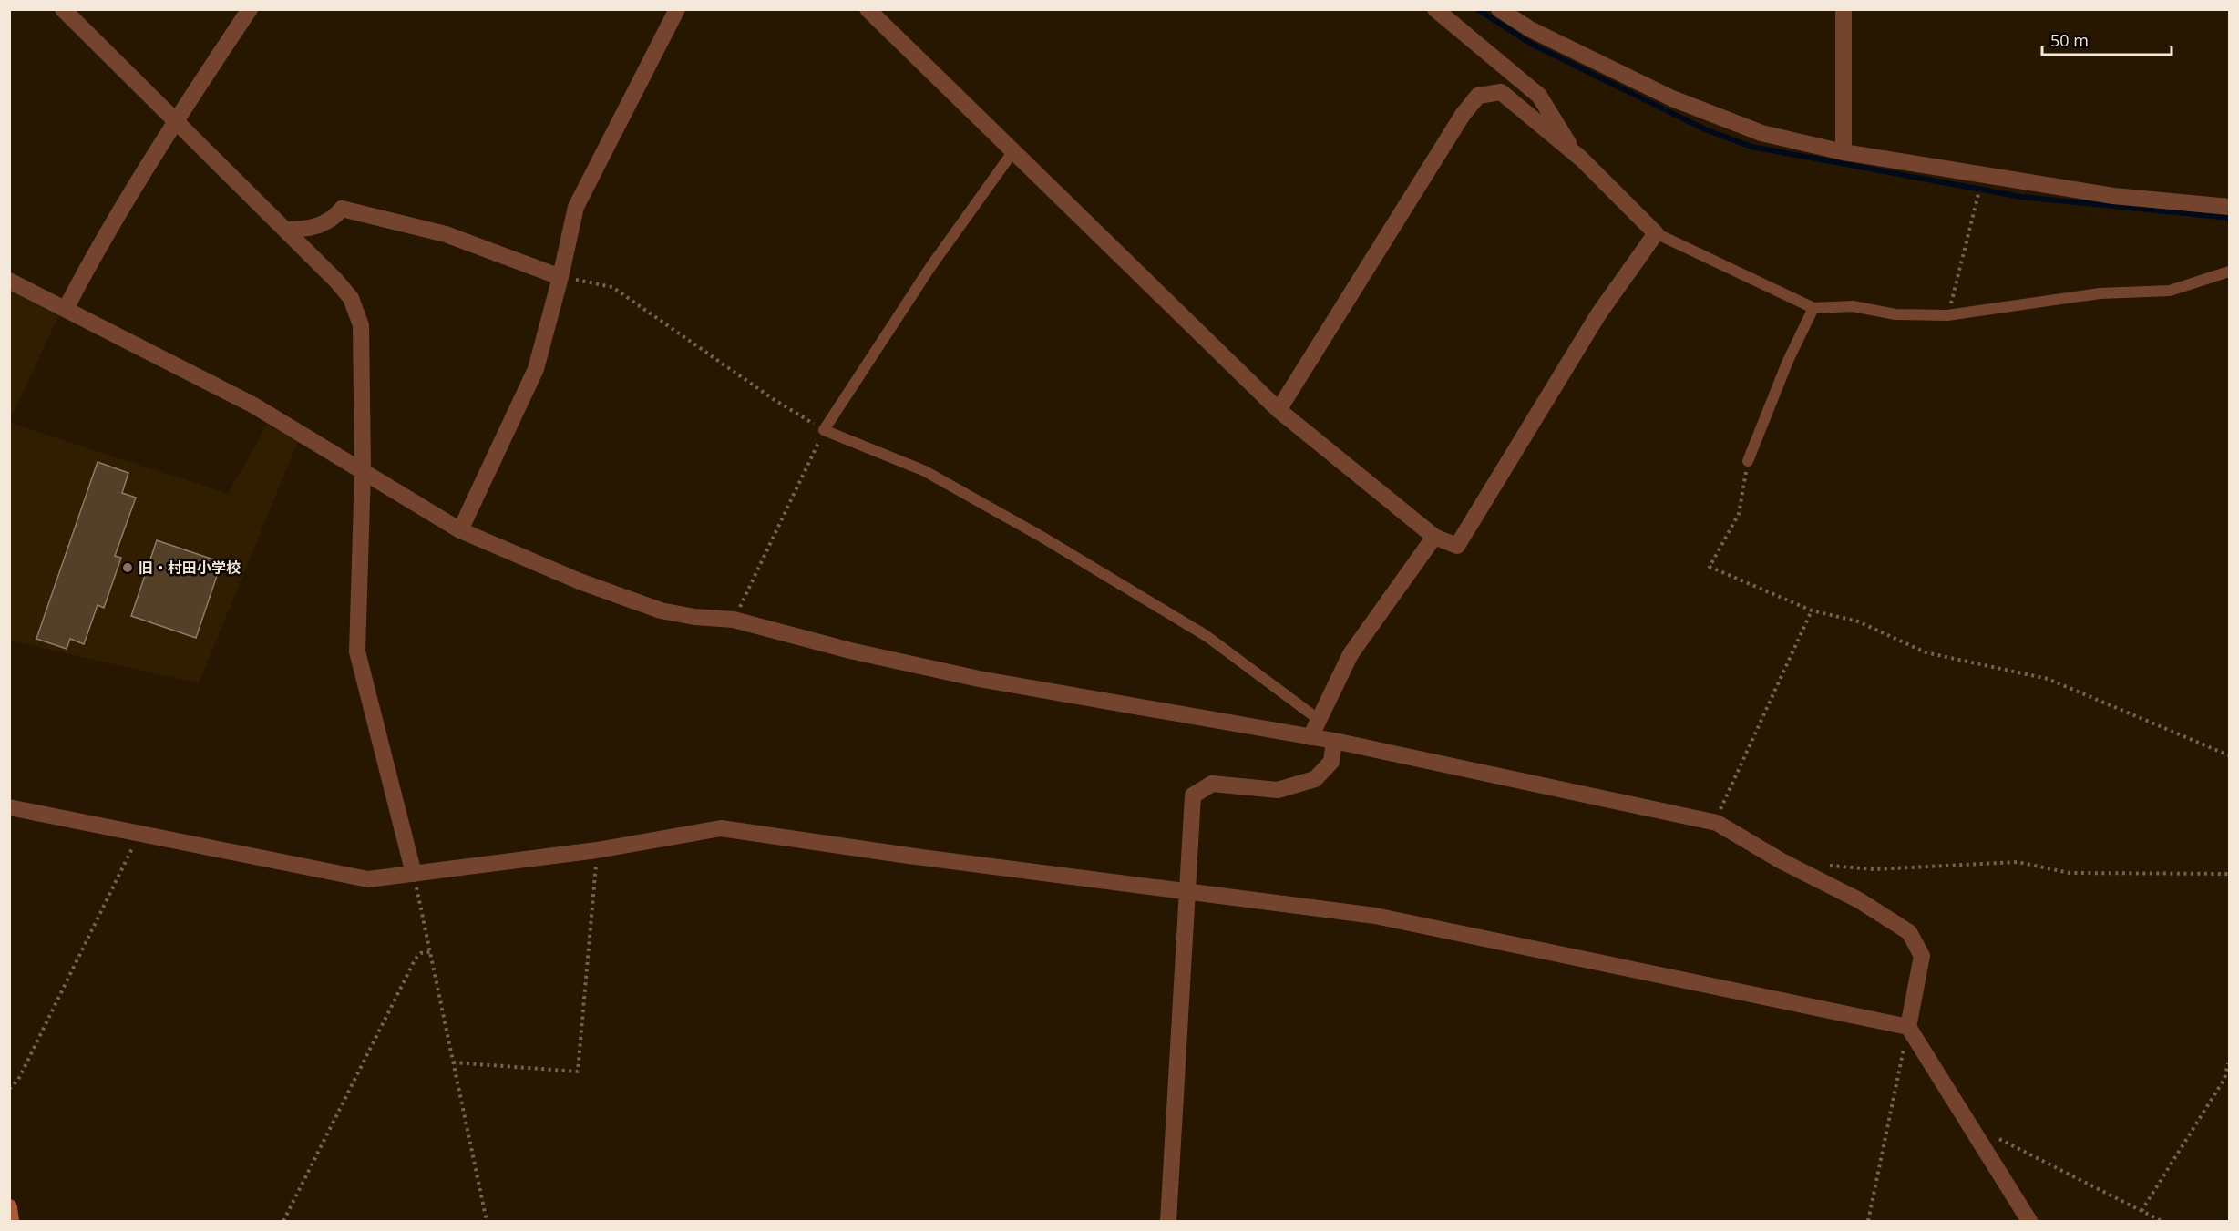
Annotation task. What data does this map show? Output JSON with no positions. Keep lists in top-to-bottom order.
{
  "places": ["旧・村田小学校"],
  "scale_bar": "50 m"
}
